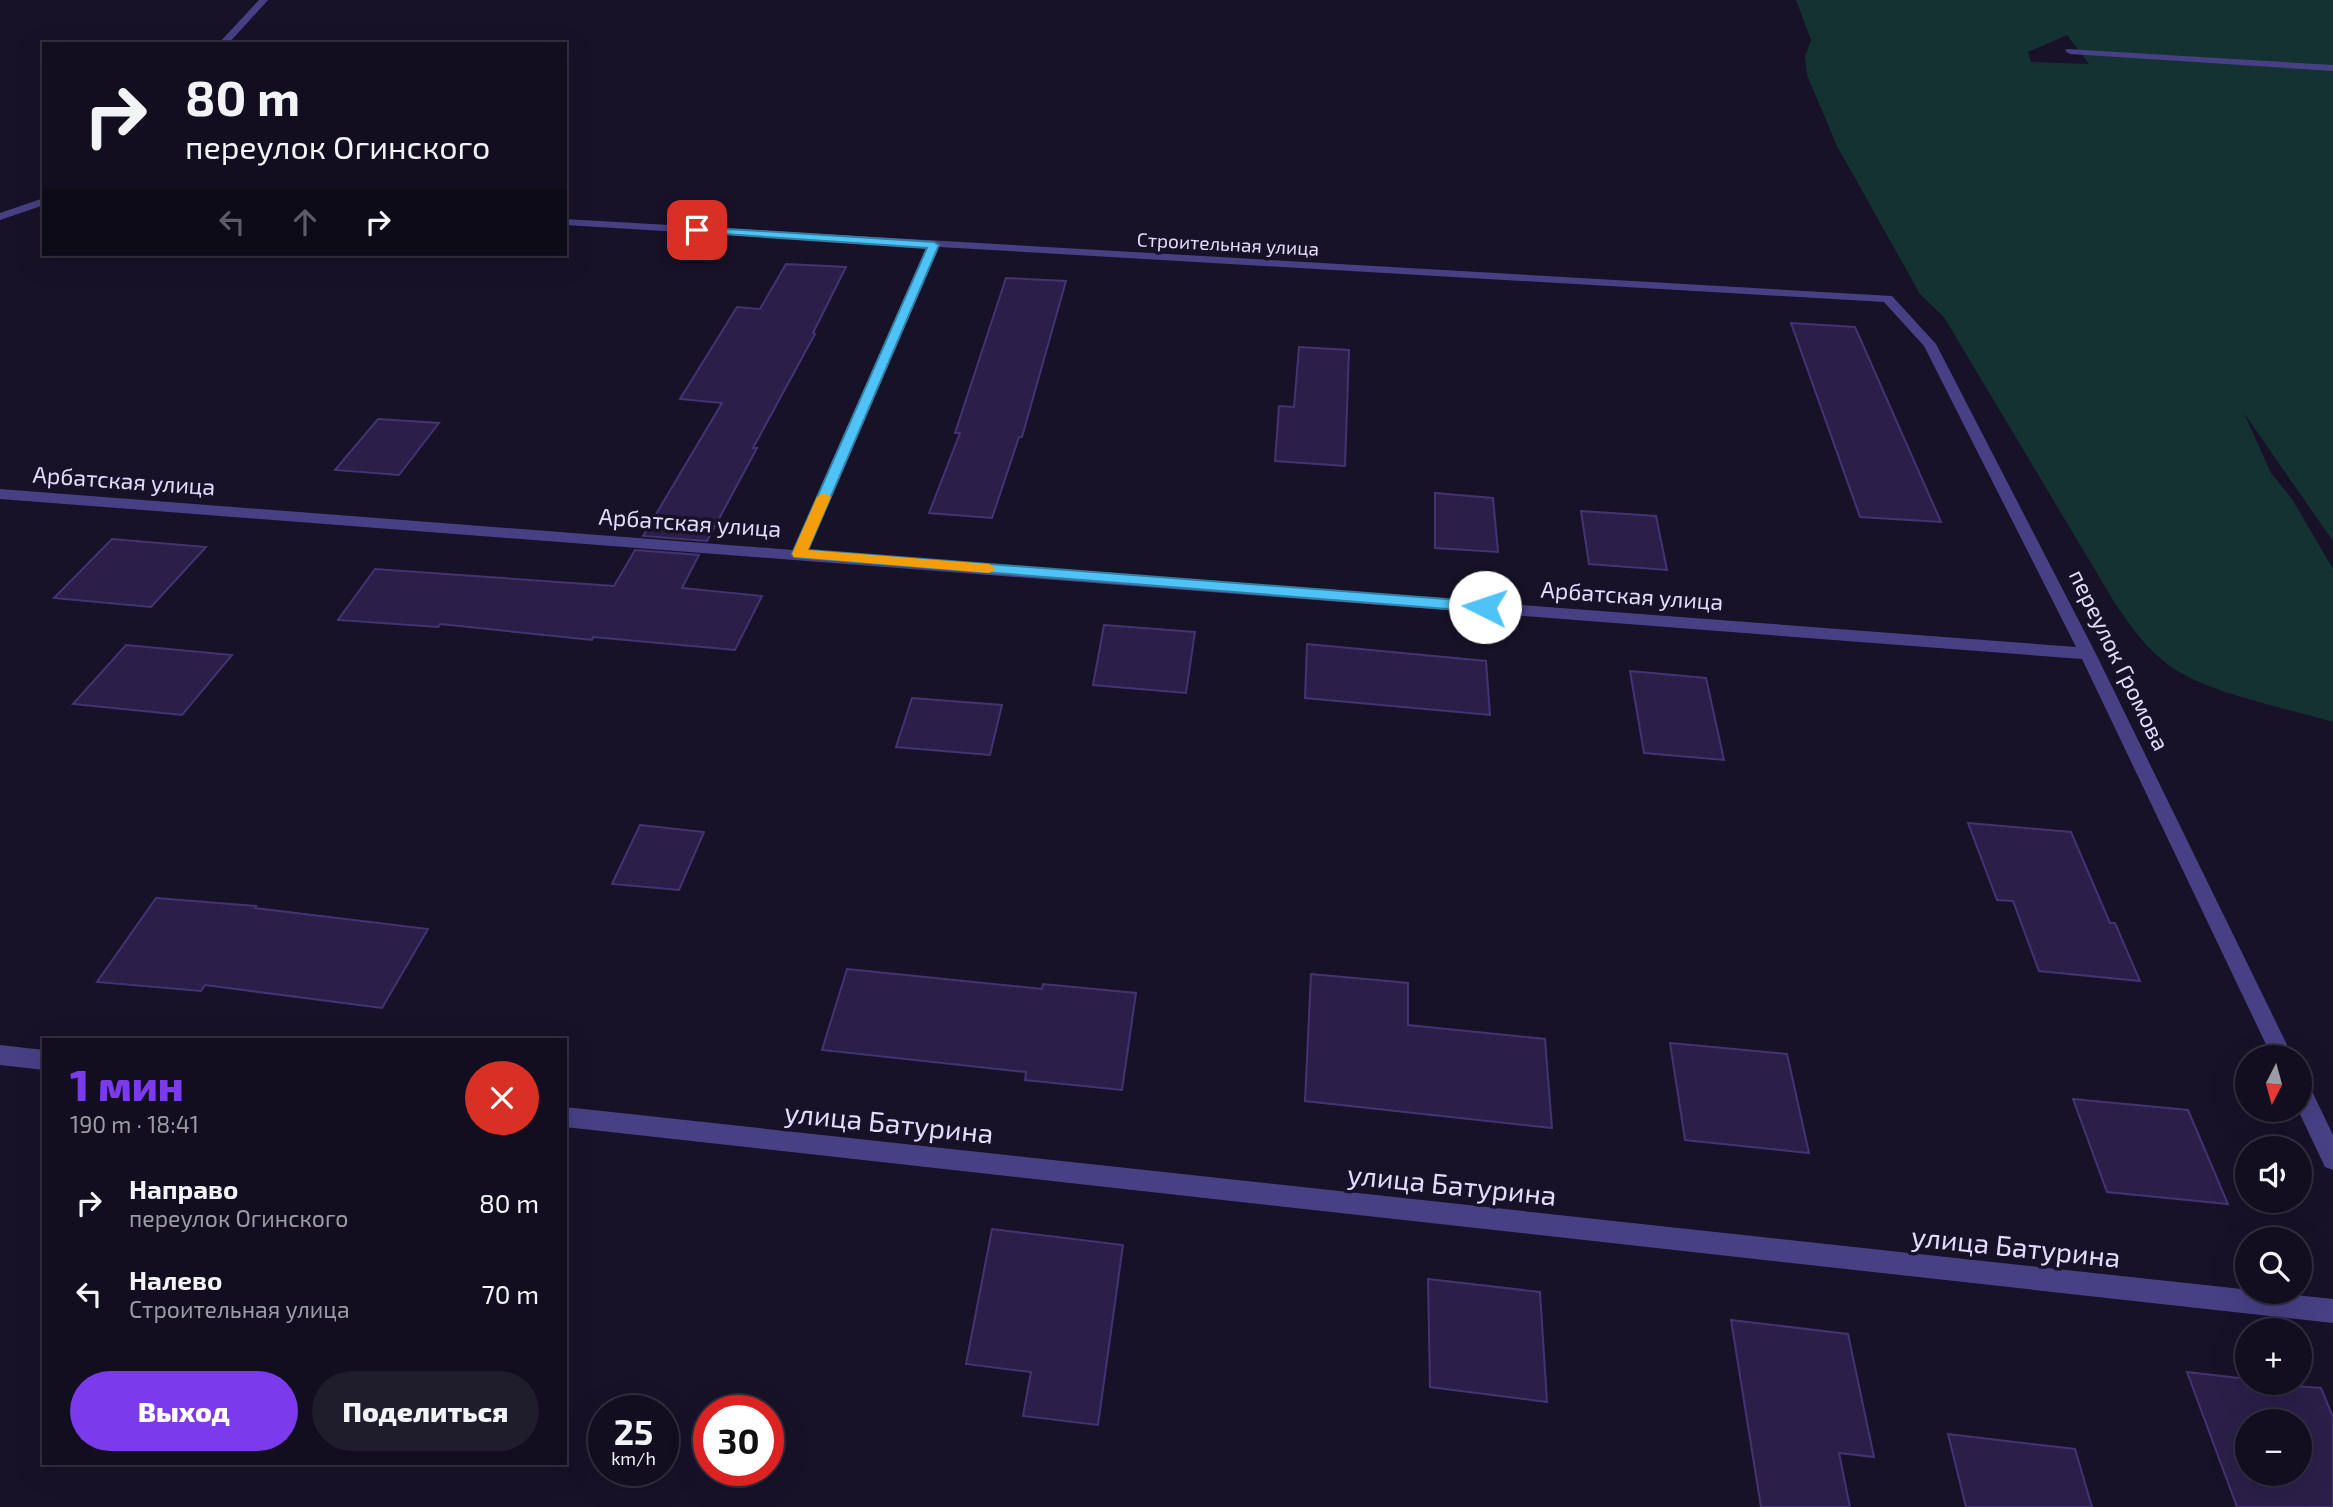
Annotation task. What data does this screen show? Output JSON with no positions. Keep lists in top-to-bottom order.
{
  "streets": {
    "street": [
      "Строительная улица",
      "Арбатская улица",
      "переулок Громова",
      "улица Батурина"
    ]
  },
  "crossings": [
    ["Строительная улица", "переулок Громова"],
    ["Арбатская улица", "переулок Громова"]
  ],
  "north": "bottom",
  "page": {
    "turn": ["80 m", "переулок Огинского"],
    "heading": ["1 мин", "190 m · 18:41"],
    "map_buttons": ["+", "−"],
    "list": [
      {
        "name": "Направо",
        "note": "переулок Огинского",
        "value": "80 m"
      },
      {
        "name": "Налево",
        "note": "Строительная улица",
        "value": "70 m"
      }
    ],
    "buttons": ["Выход", "Поделиться"],
    "speed": "25 km/h",
    "limit": "30"
  }
}
